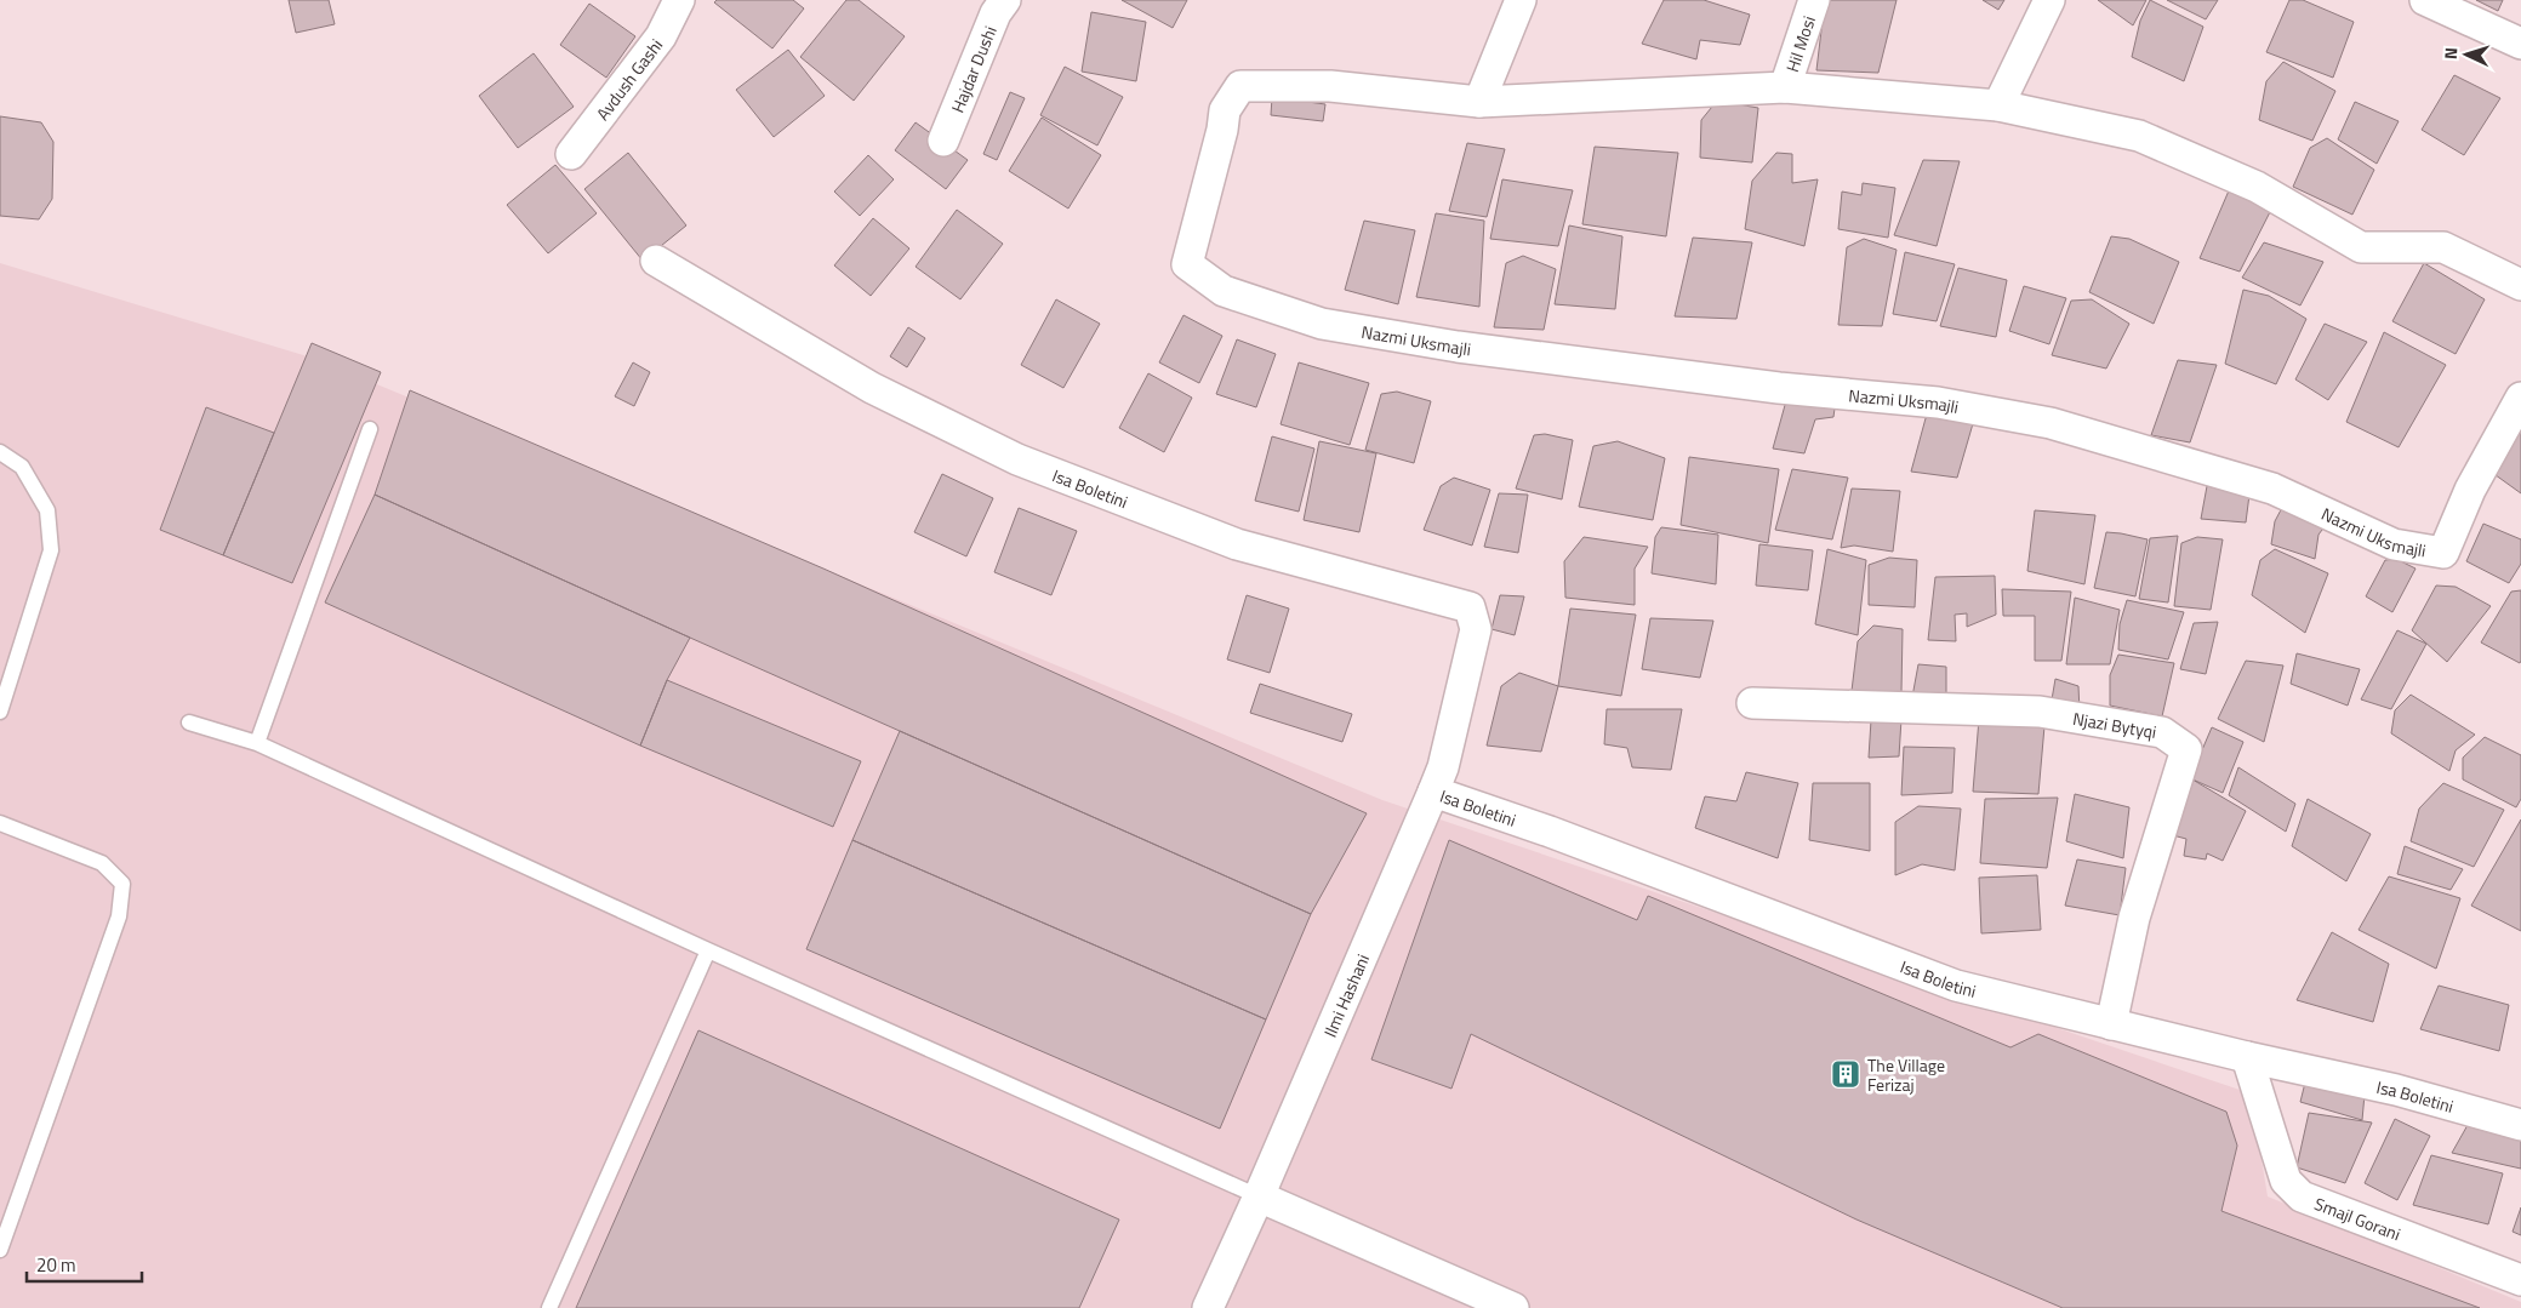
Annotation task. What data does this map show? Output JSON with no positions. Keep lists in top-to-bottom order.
{
  "streets": {
    "street": [
      "Hil Mosi",
      "Hajdar Dushi",
      "Avdush Gashi",
      "Nazmi Uksmajli",
      "Isa Boletini",
      "Njazi Bytyqi",
      "Ilmi Hashani",
      "Smajl Gorani"
    ]
  },
  "crossings": [
    ["Isa Boletini", "Njazi Bytyqi"],
    ["Isa Boletini", "Ilmi Hashani"],
    ["Isa Boletini", "Smajl Gorani"]
  ],
  "places": {
    "building": ["The Village Ferizaj"]
  },
  "scale_bar": "20 m",
  "north": "left"
}
